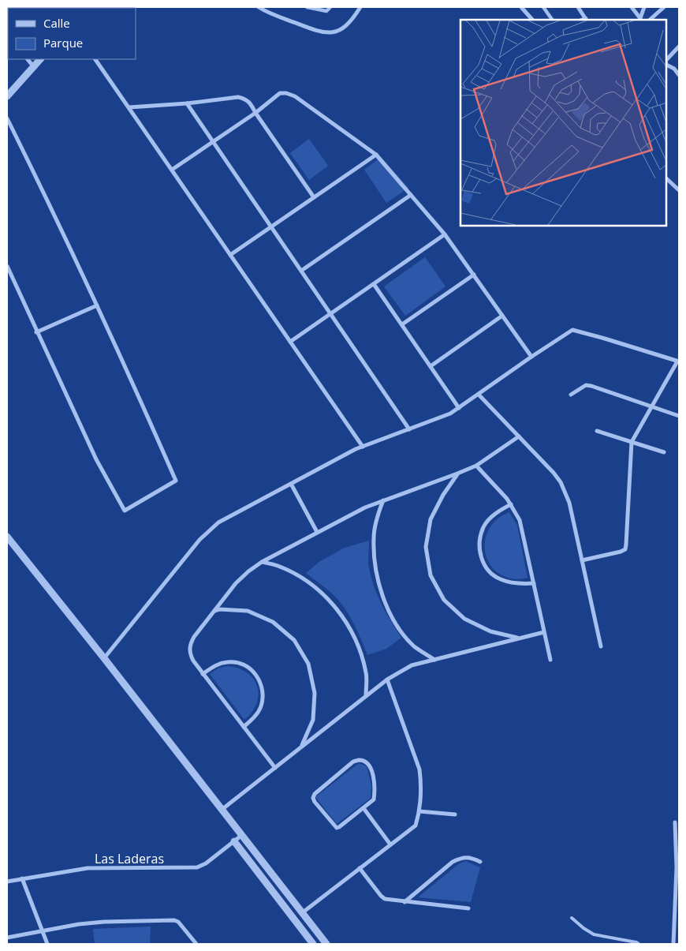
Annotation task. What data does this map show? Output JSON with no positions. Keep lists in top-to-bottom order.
{
  "streets": {
    "street": ["Las Laderas"]
  },
  "legend": ["Calle", "Parque"]
}
